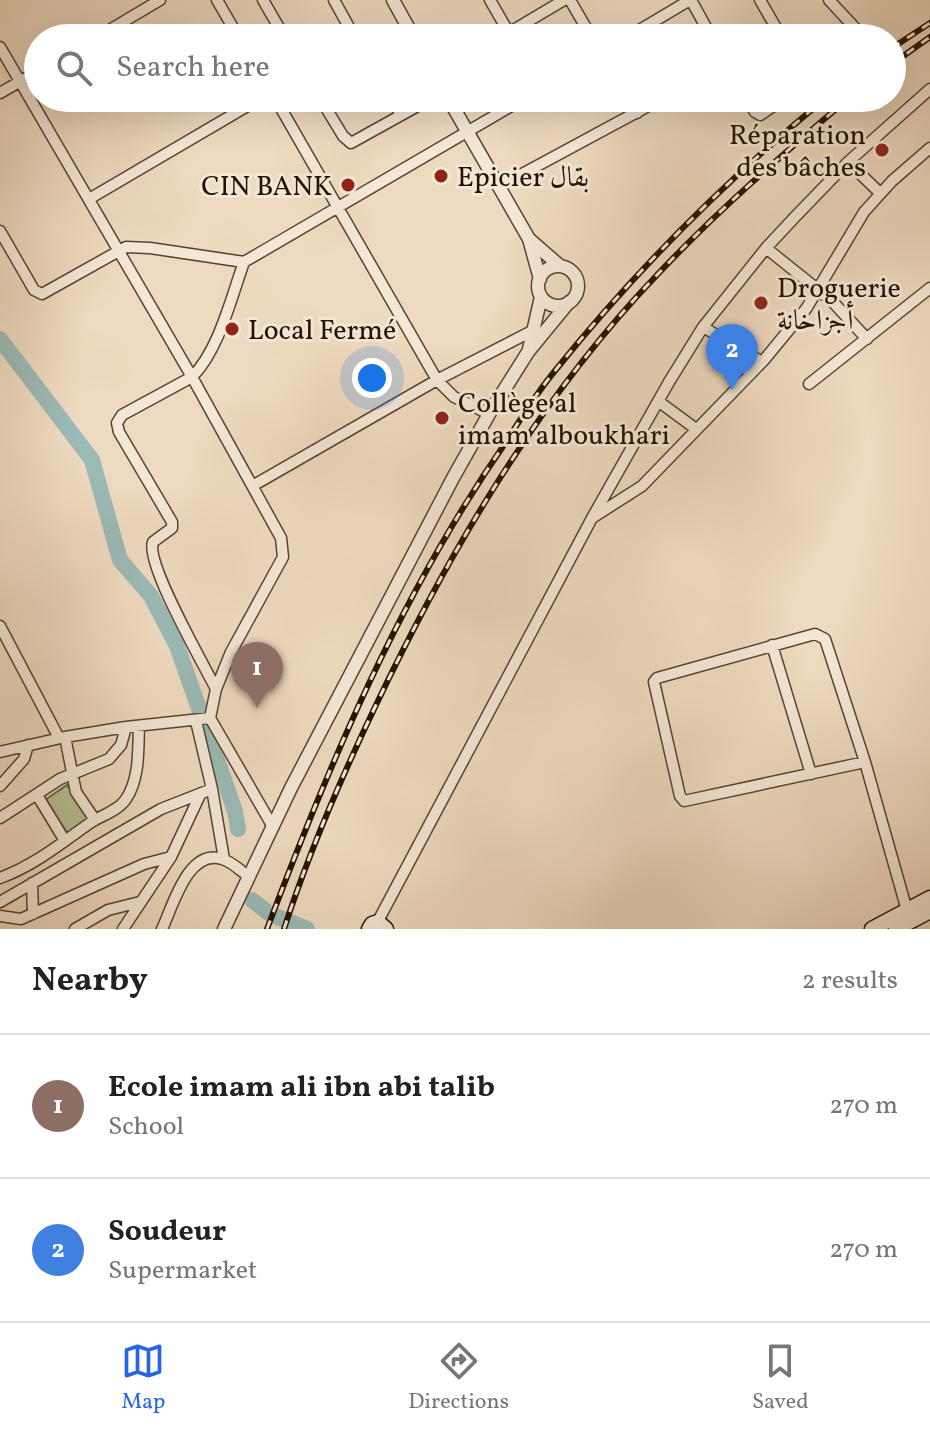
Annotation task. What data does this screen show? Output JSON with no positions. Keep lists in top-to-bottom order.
{
  "places": [
    "Réparation des bâches",
    "Epicier بقال",
    "CIN BANK",
    "Droguerie أجزاخانة",
    "Local Fermé",
    "Collège al imam alboukhari"
  ],
  "page": {
    "search": "Search here",
    "pins": ["2", "1"],
    "heading": ["Nearby", "2 results"],
    "list": [
      {
        "mark": "1",
        "name": "Ecole imam ali ibn abi talib",
        "note": "School",
        "value": "270 m"
      },
      {
        "mark": "2",
        "name": "Soudeur",
        "note": "Supermarket",
        "value": "270 m"
      }
    ],
    "nav": ["Map", "Directions", "Saved"]
  }
}
